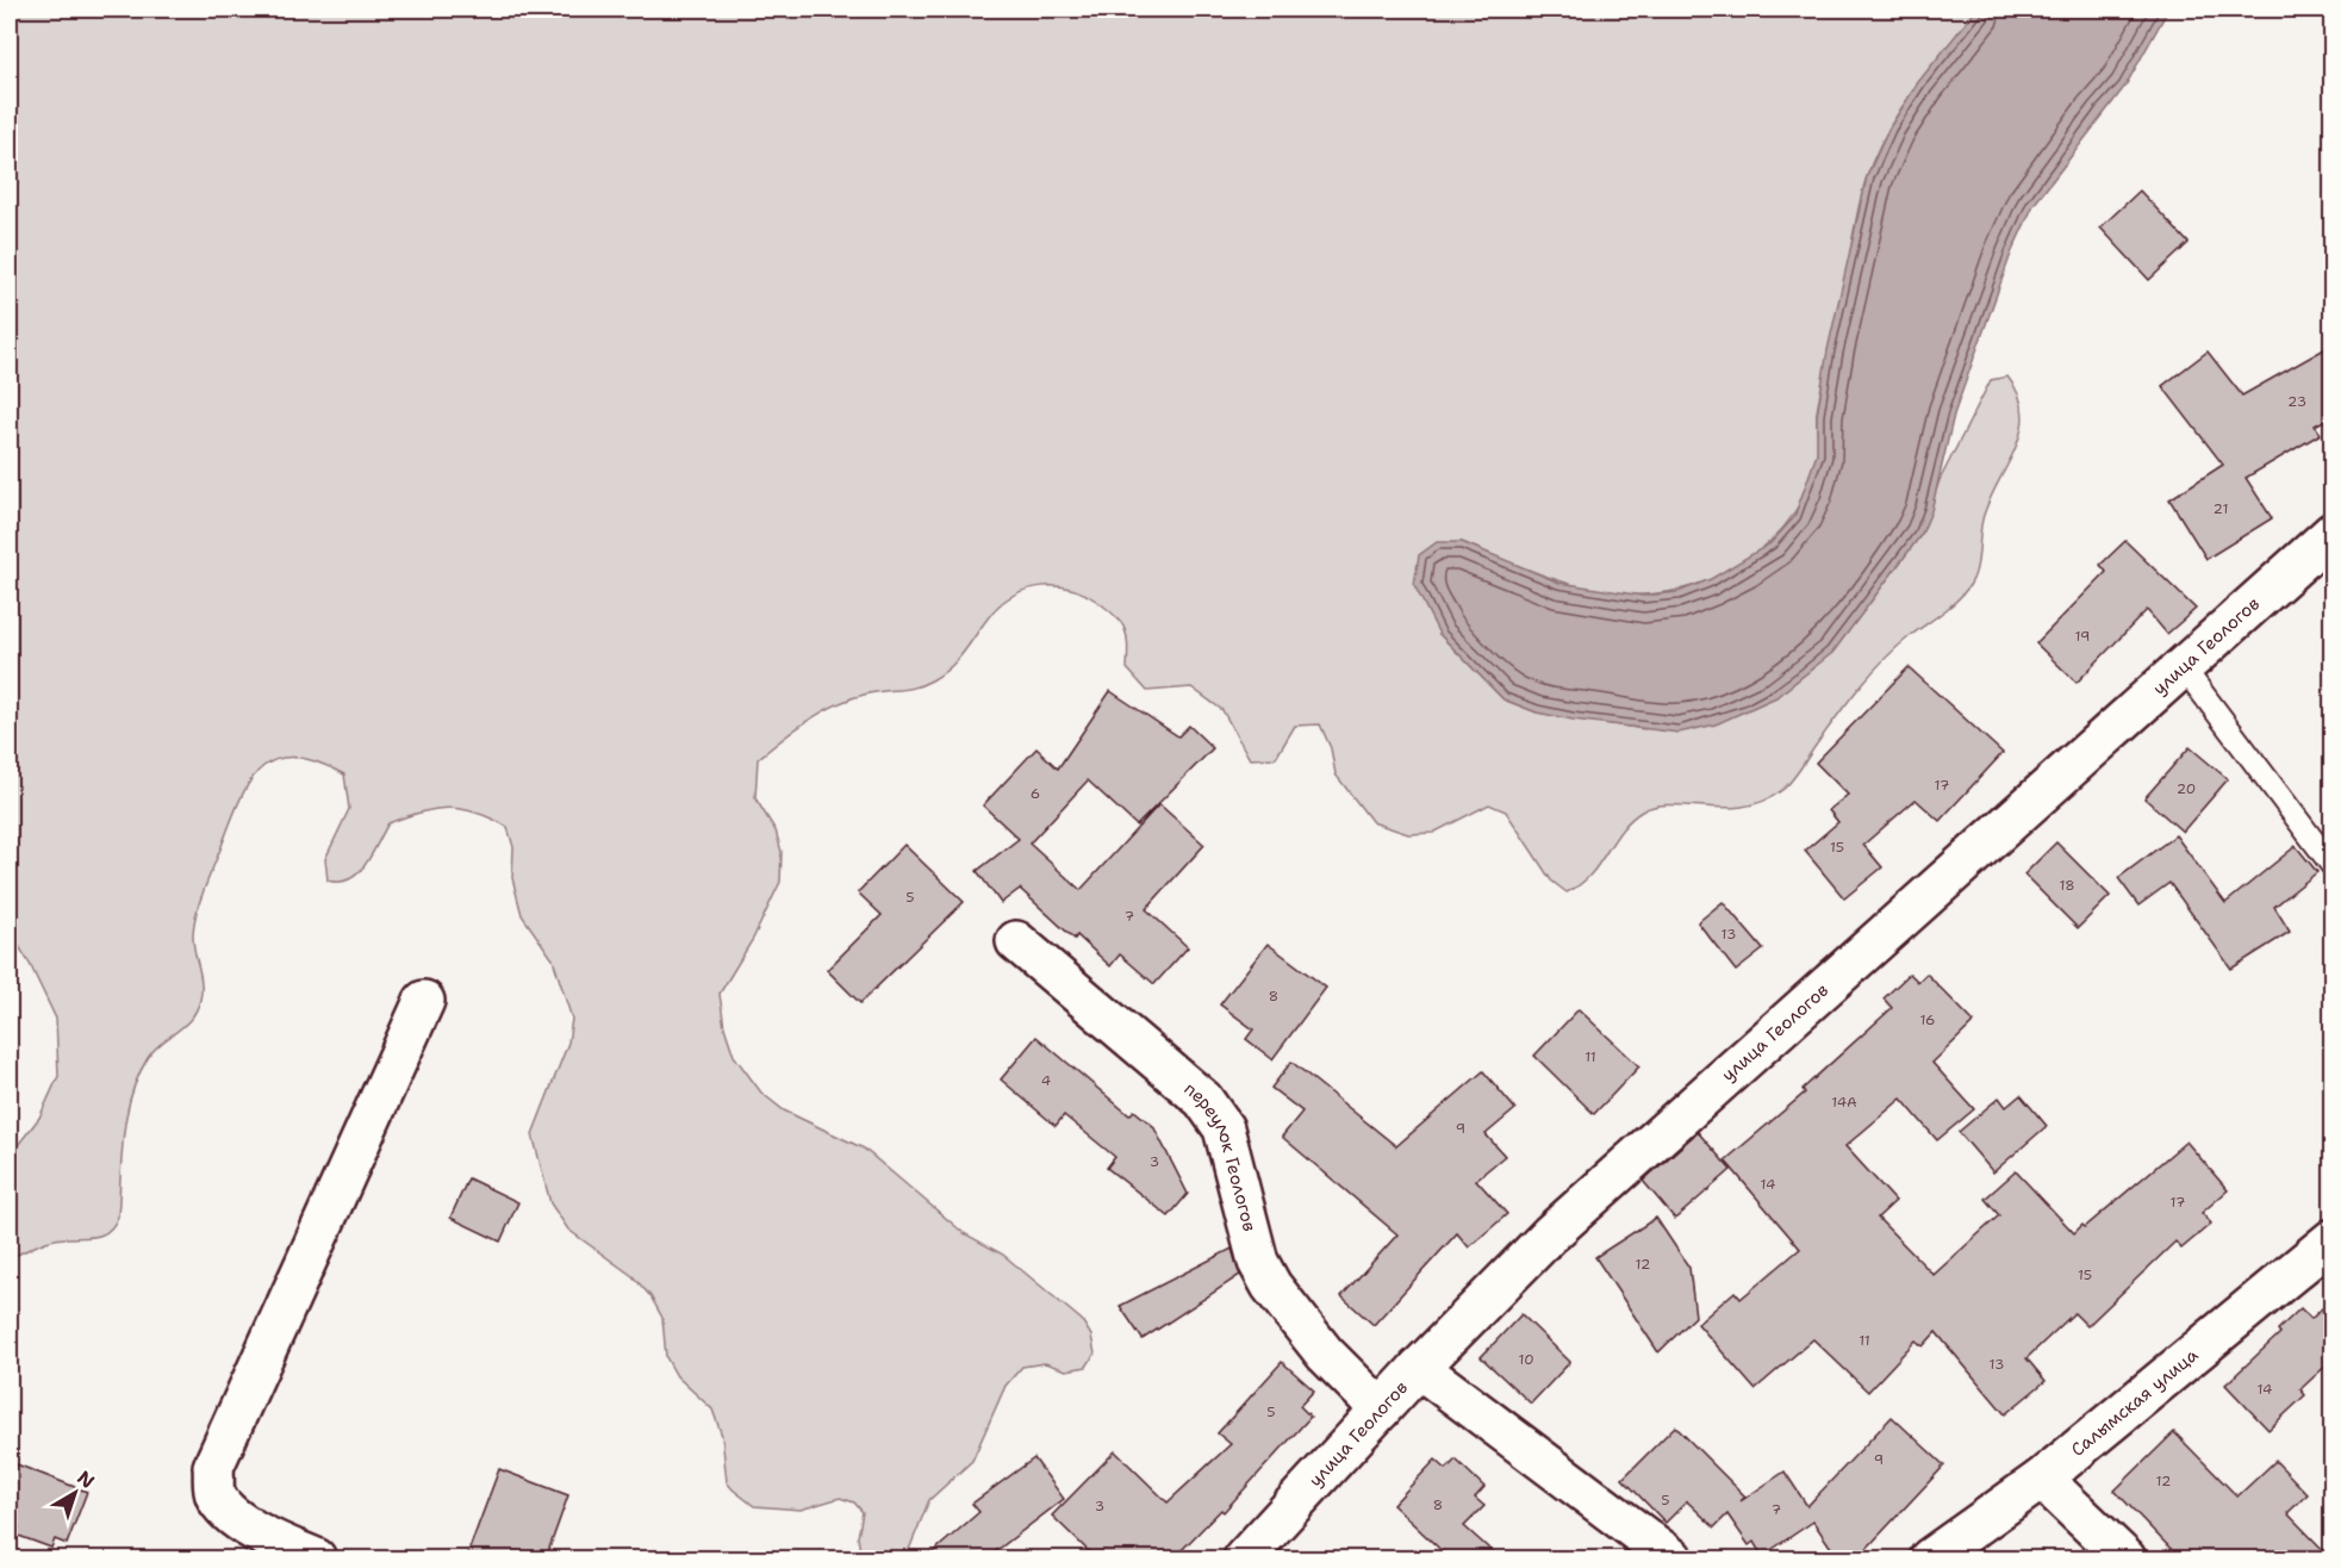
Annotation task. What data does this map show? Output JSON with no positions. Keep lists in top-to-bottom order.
{
  "streets": {
    "street": ["улица Геологов", "переулок Геологов", "Салымская улица"]
  },
  "crossings": [
    ["улица Геологов", "переулок Геологов"]
  ],
  "house_numbers": [
    "23",
    "21",
    "19",
    "17",
    "20",
    "6",
    "15",
    "18",
    "5",
    "7",
    "13",
    "8",
    "16",
    "11",
    "4",
    "14А",
    "9",
    "3",
    "14",
    "17",
    "12",
    "15",
    "11",
    "10",
    "13",
    "14",
    "5",
    "9",
    "12",
    "5",
    "8",
    "3",
    "7"
  ],
  "north": "top right"
}
